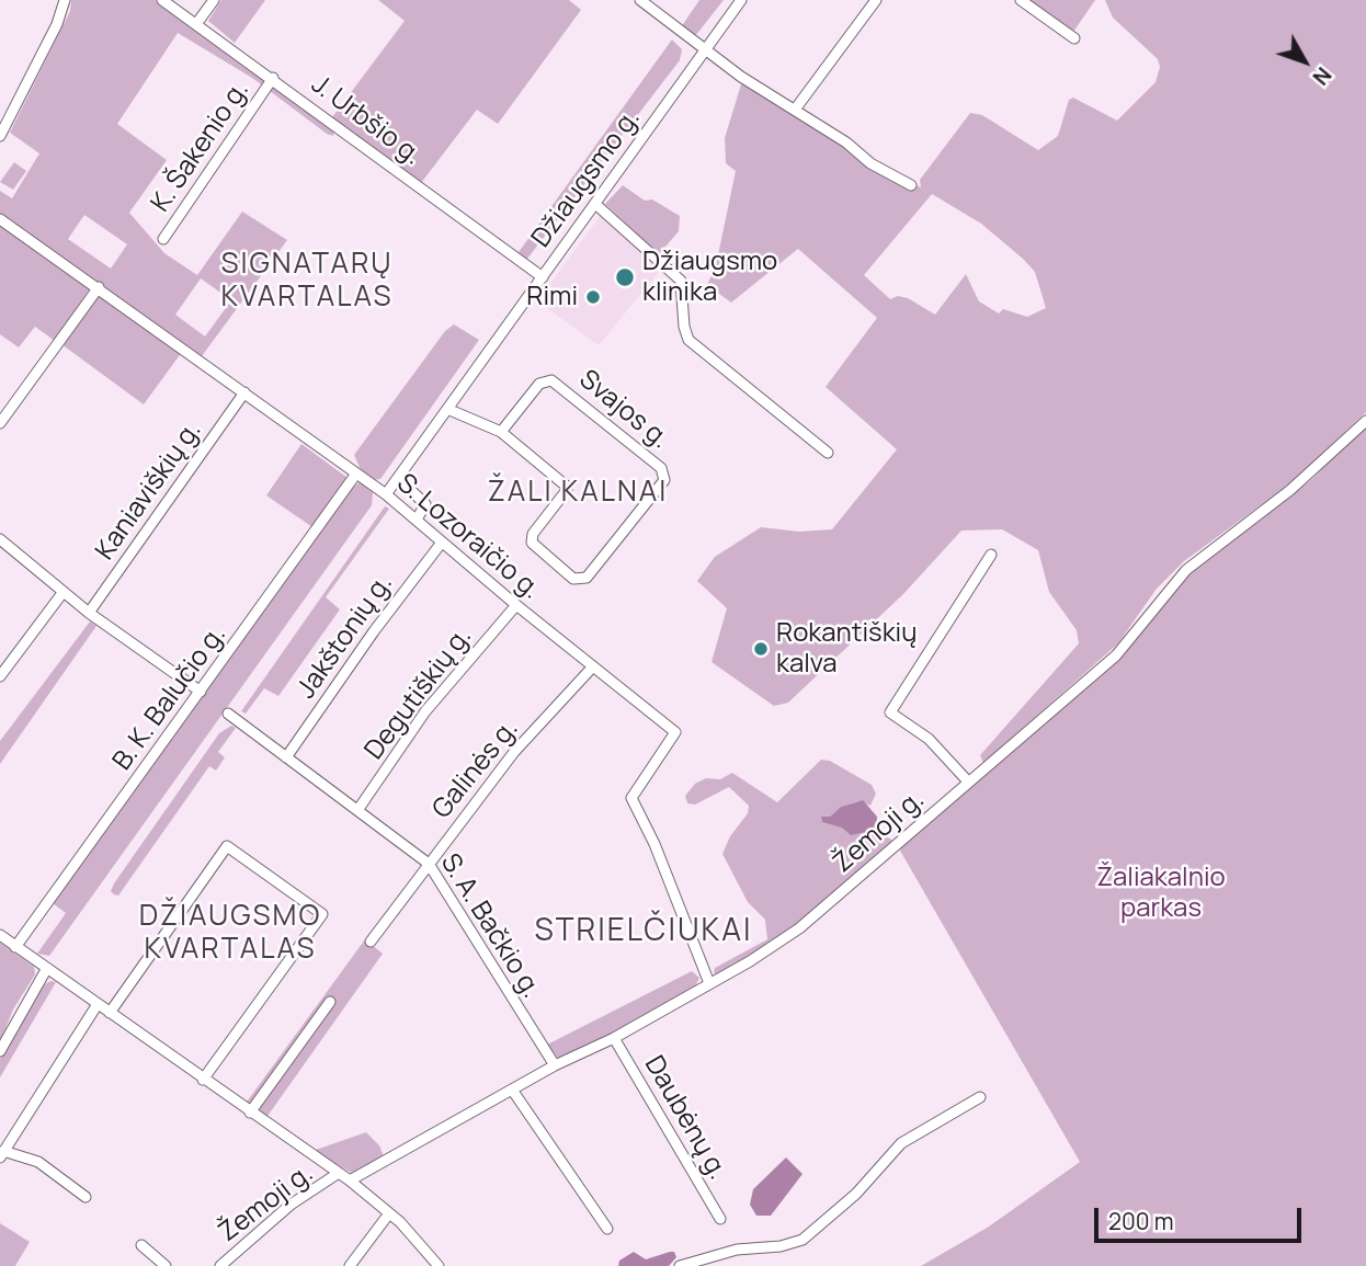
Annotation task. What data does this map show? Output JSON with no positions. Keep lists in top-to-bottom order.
{
  "streets": {
    "street": [
      "J. Urbšio g.",
      "K. Šakenio g.",
      "Džiaugsmo g.",
      "Svajos g.",
      "Kaniaviškių g.",
      "S. Lozoraičio g.",
      "Jakštonių g.",
      "Degutiškių g.",
      "B. K. Balučio g.",
      "Galinės g.",
      "Žemoji g.",
      "S. A. Bačkio g.",
      "Daubėnų g."
    ]
  },
  "crossings": [
    ["J. Urbšio g.", "K. Šakenio g."],
    ["J. Urbšio g.", "Džiaugsmo g."],
    ["Džiaugsmo g.", "Svajos g."],
    ["Džiaugsmo g.", "S. Lozoraičio g."],
    ["Kaniaviškių g.", "S. Lozoraičio g."],
    ["S. Lozoraičio g.", "Jakštonių g."],
    ["S. Lozoraičio g.", "Degutiškių g."],
    ["S. Lozoraičio g.", "B. K. Balučio g."],
    ["S. Lozoraičio g.", "Galinės g."],
    ["S. Lozoraičio g.", "Žemoji g."],
    ["Jakštonių g.", "S. A. Bačkio g."],
    ["Degutiškių g.", "S. A. Bačkio g."],
    ["Galinės g.", "S. A. Bačkio g."],
    ["Žemoji g.", "S. A. Bačkio g."],
    ["Žemoji g.", "Daubėnų g."]
  ],
  "districts": [
    "SIGNATARŲ KVARTALAS",
    "ŽALI KALNAI",
    "DŽIAUGSMO KVARTALAS",
    "STRIELČIUKAI"
  ],
  "parks": ["Žaliakalnio parkas"],
  "places": ["Džiaugsmo klinika", "Rimi", "Rokantiškių kalva"],
  "scale_bar": "200 m",
  "north": "bottom right"
}
